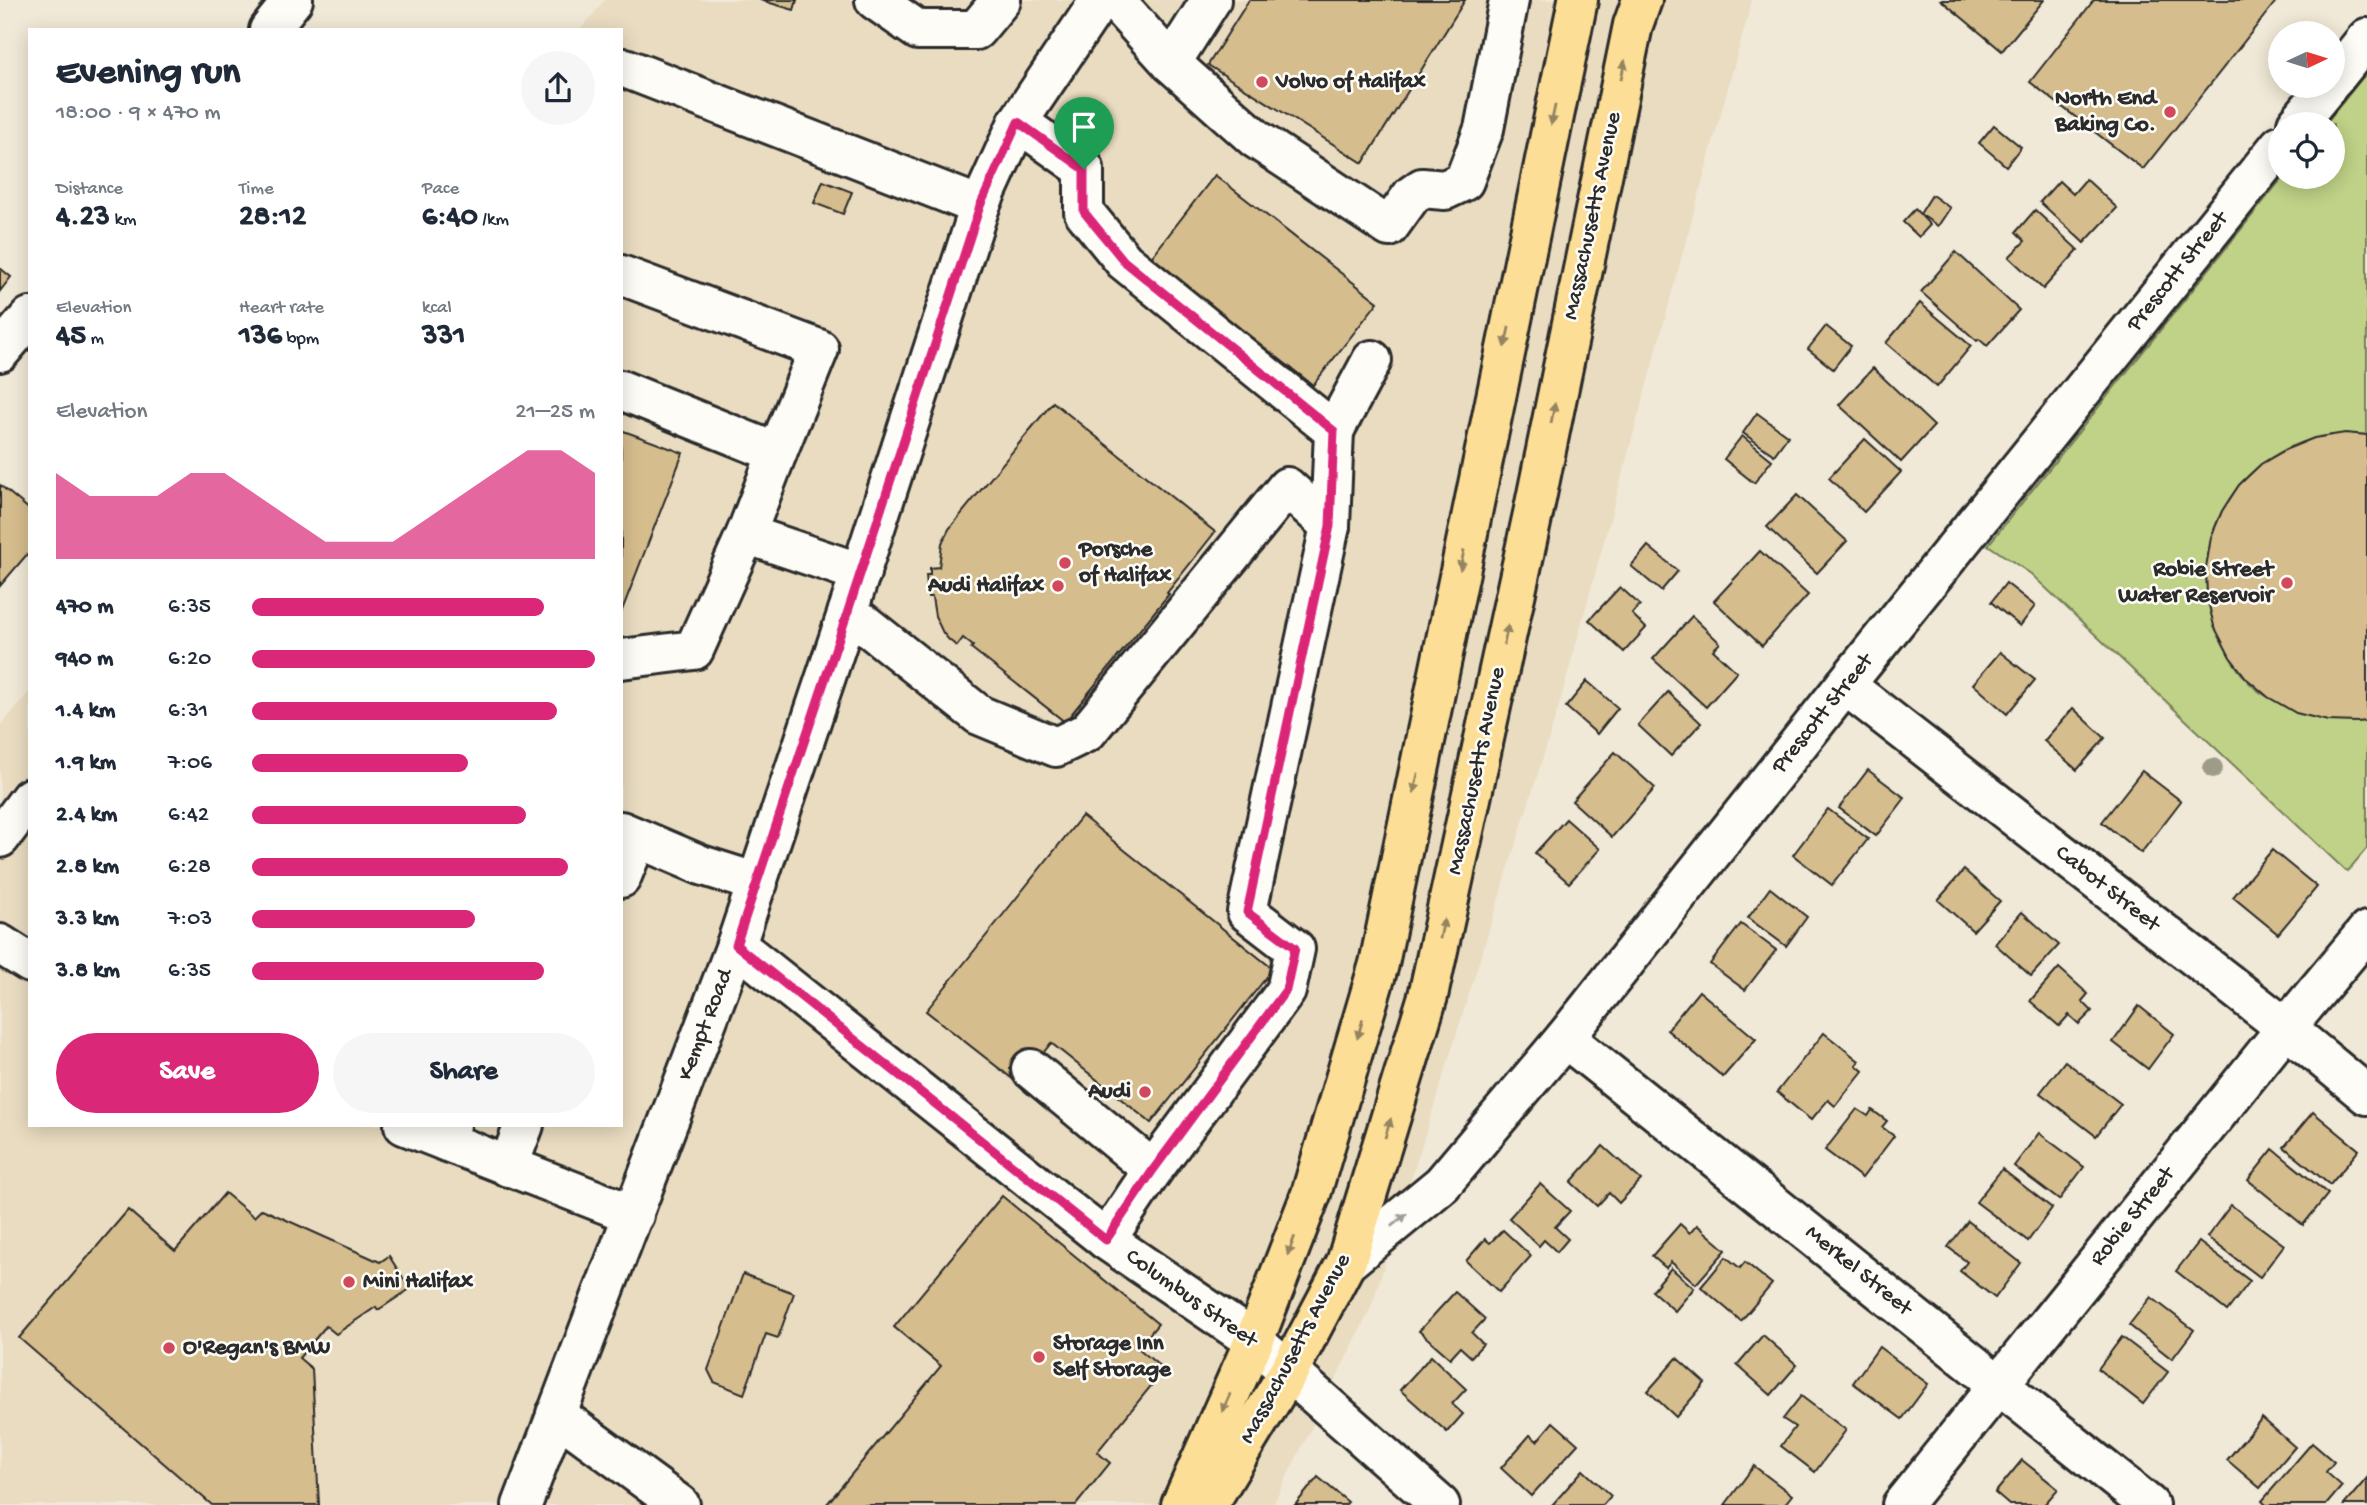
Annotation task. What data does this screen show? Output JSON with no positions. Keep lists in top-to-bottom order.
{
  "streets": {
    "main road": ["Massachusetts Avenue"],
    "street": [
      "Prescott Street",
      "Cabot Street",
      "Kempt Road",
      "Robie Street",
      "Merkel Street",
      "Columbus Street"
    ]
  },
  "crossings": [
    ["Massachusetts Avenue", "Prescott Street"],
    ["Massachusetts Avenue", "Columbus Street"],
    ["Prescott Street", "Cabot Street"],
    ["Prescott Street", "Merkel Street"],
    ["Cabot Street", "Robie Street"],
    ["Kempt Road", "Columbus Street"],
    ["Robie Street", "Merkel Street"]
  ],
  "places": [
    "Volvo of Halifax",
    "North End Baking Co.",
    "Porsche of Halifax",
    "Robie Street Water Reservoir",
    "Audi Halifax",
    "Audi",
    "Mini Halifax",
    "O'Regan's BMW",
    "Storage Inn Self Storage"
  ],
  "north": "right",
  "page": {
    "heading": ["Evening run", "18:00 · 9 × 470 m"],
    "stats": [
      ["Distance", "4.23 km"],
      ["Time", "28:12"],
      ["Pace", "6:40 /km"],
      ["Elevation", "45 m"],
      ["Heart rate", "136 bpm"],
      ["kcal", "331"]
    ],
    "chart": ["Elevation", "21–25 m"],
    "list": [
      {
        "name": "470 m",
        "note": "6:35"
      },
      {
        "name": "940 m",
        "note": "6:20"
      },
      {
        "name": "1.4 km",
        "note": "6:31"
      },
      {
        "name": "1.9 km",
        "note": "7:06"
      },
      {
        "name": "2.4 km",
        "note": "6:42"
      },
      {
        "name": "2.8 km",
        "note": "6:28"
      },
      {
        "name": "3.3 km",
        "note": "7:03"
      },
      {
        "name": "3.8 km",
        "note": "6:35"
      }
    ],
    "buttons": ["Save", "Share"]
  }
}
